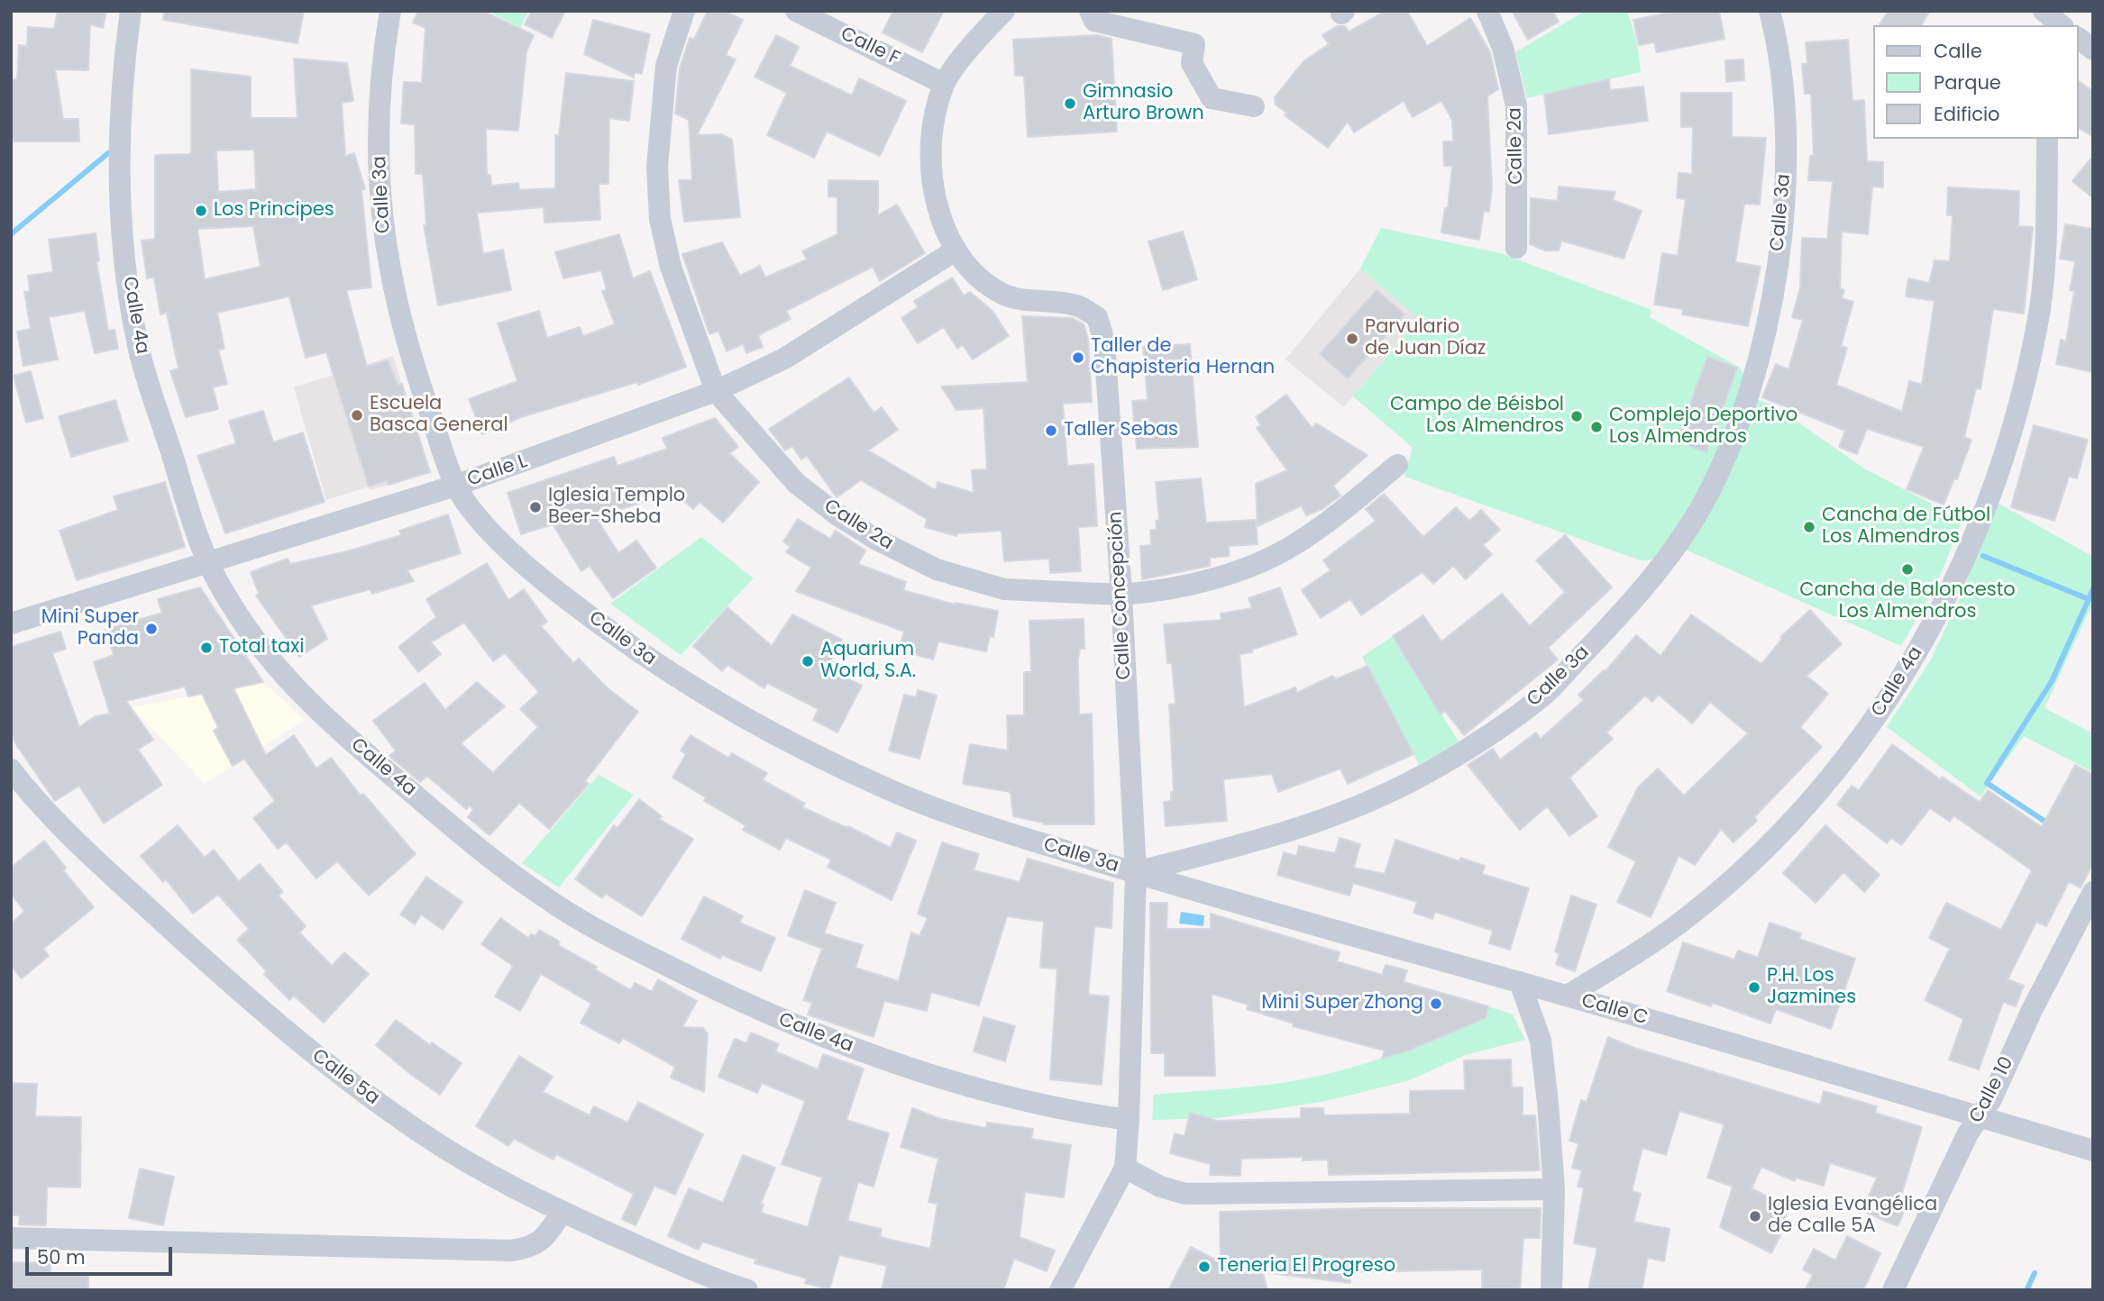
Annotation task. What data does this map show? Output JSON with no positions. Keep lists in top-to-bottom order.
{
  "streets": {
    "street": [
      "Calle F",
      "Calle 2a",
      "Calle 3a",
      "Calle 4a",
      "Calle L",
      "Calle Concepción",
      "Calle C",
      "Calle 5a",
      "Calle 10"
    ]
  },
  "crossings": [
    ["Calle F", "Calle Concepción"],
    ["Calle 2a", "Calle L"],
    ["Calle 2a", "Calle Concepción"],
    ["Calle 3a", "Calle L"],
    ["Calle 3a", "Calle Concepción"],
    ["Calle 3a", "Calle C"],
    ["Calle 4a", "Calle L"],
    ["Calle 4a", "Calle Concepción"],
    ["Calle 4a", "Calle C"],
    ["Calle L", "Calle Concepción"],
    ["Calle Concepción", "Calle C"],
    ["Calle C", "Calle 10"]
  ],
  "places": [
    "Gimnasio Arturo Brown",
    "Los Principes",
    "Parvulario de Juan Díaz",
    "Taller de Chapisteria Hernan",
    "Escuela Basca General",
    "Campo de Béisbol Los Almendros",
    "Complejo Deportivo Los Almendros",
    "Taller Sebas",
    "Iglesia Templo Beer-Sheba",
    "Cancha de Fútbol Los Almendros",
    "Cancha de Baloncesto Los Almendros",
    "Mini Super Panda",
    "Total taxi",
    "Aquarium World, S.A.",
    "P.H. Los Jazmines",
    "Mini Super Zhong",
    "Iglesia Evangélica de Calle 5A",
    "Teneria El Progreso"
  ],
  "legend": ["Calle", "Parque", "Edificio"],
  "scale_bar": "50 m"
}
